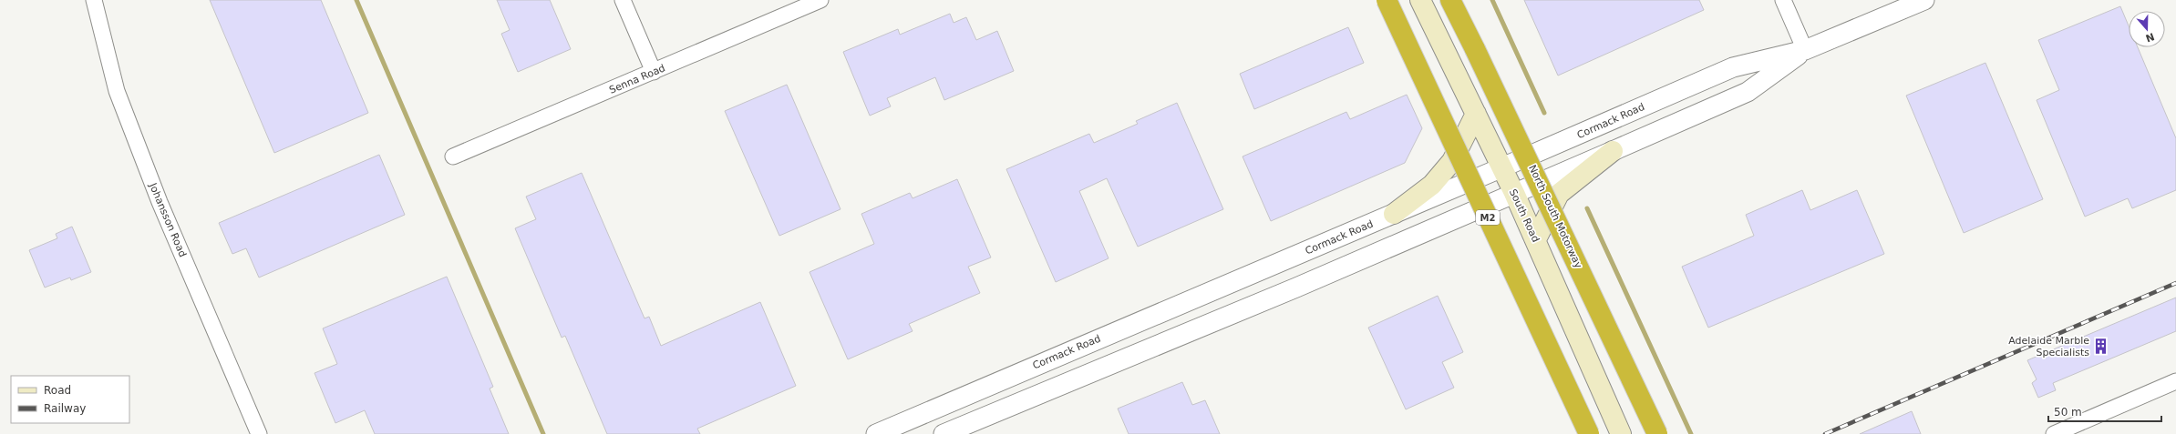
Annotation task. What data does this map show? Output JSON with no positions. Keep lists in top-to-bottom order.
{
  "streets": {
    "highway": ["North South Motorway", "M2"],
    "main road": ["South Road"],
    "street": ["Senna Road", "Cormack Road", "Johansson Road"]
  },
  "crossings": [
    ["Cormack Road", "South Road"]
  ],
  "places": {
    "building": ["Adelaide Marble Specialists"]
  },
  "legend": ["Road", "Railway"],
  "scale_bar": "50 m",
  "north": "bottom"
}
